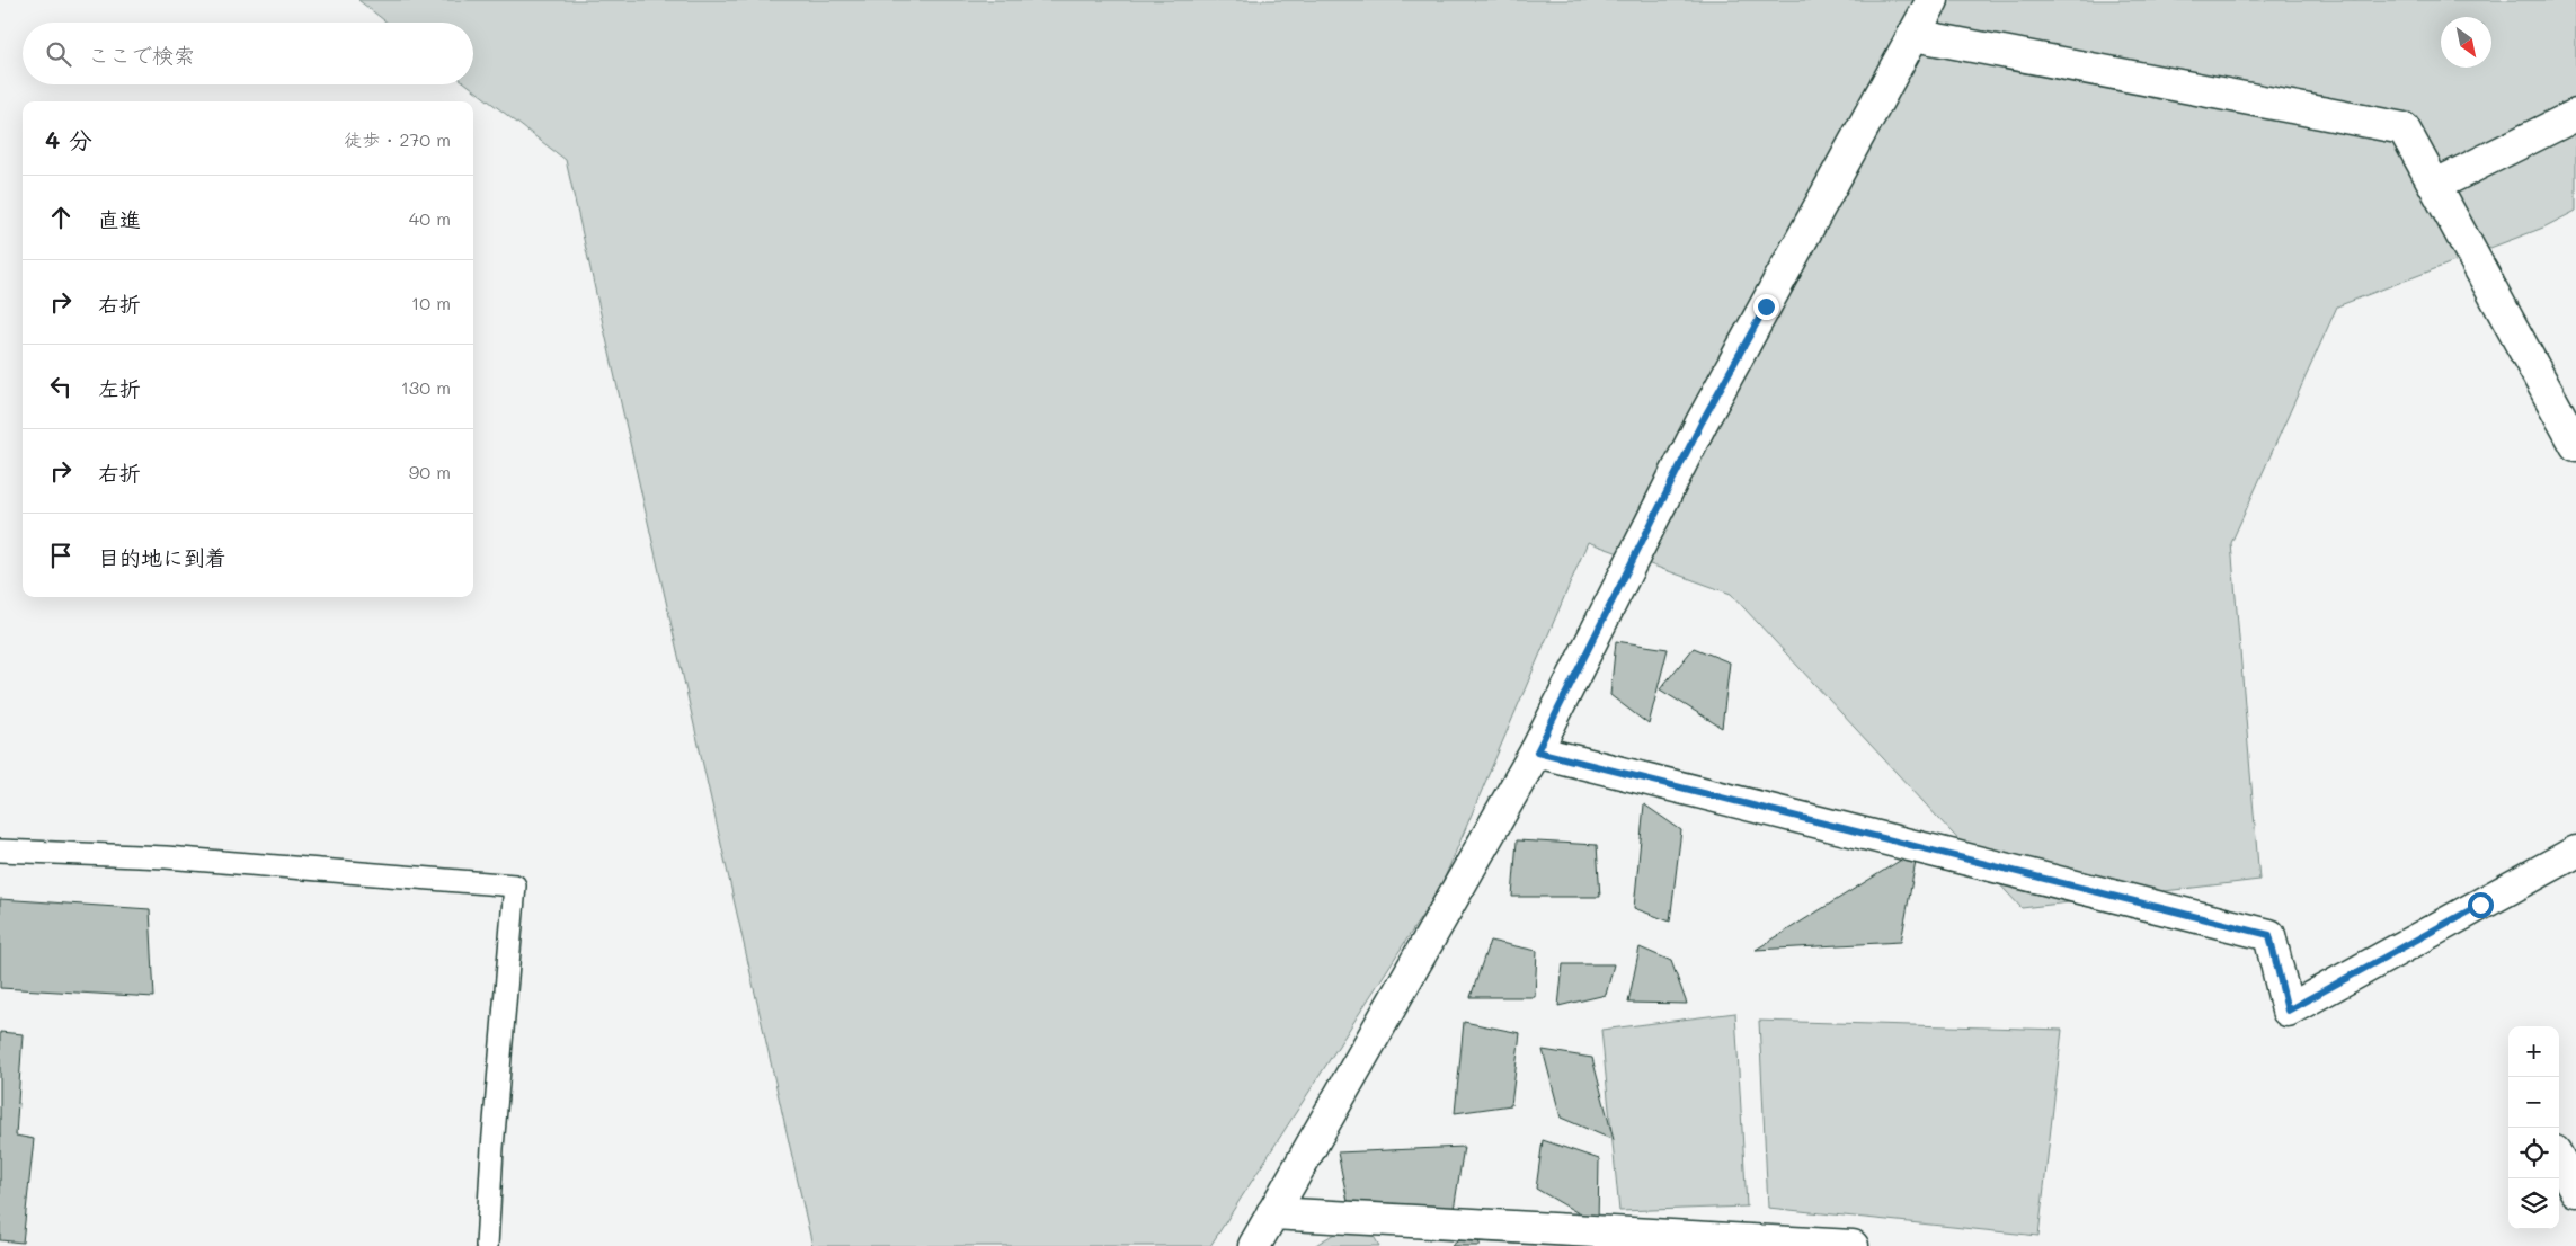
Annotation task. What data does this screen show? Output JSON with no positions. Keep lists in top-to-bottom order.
{
  "north": "bottom right",
  "page": {
    "search": "ここで検索",
    "heading": ["4 分", "徒歩 · 270 m"],
    "list": [
      ["直進", "40 m"],
      ["右折", "10 m"],
      ["左折", "130 m"],
      ["右折", "90 m"],
      "目的地に到着"
    ],
    "map_buttons": ["+", "−"]
  }
}
